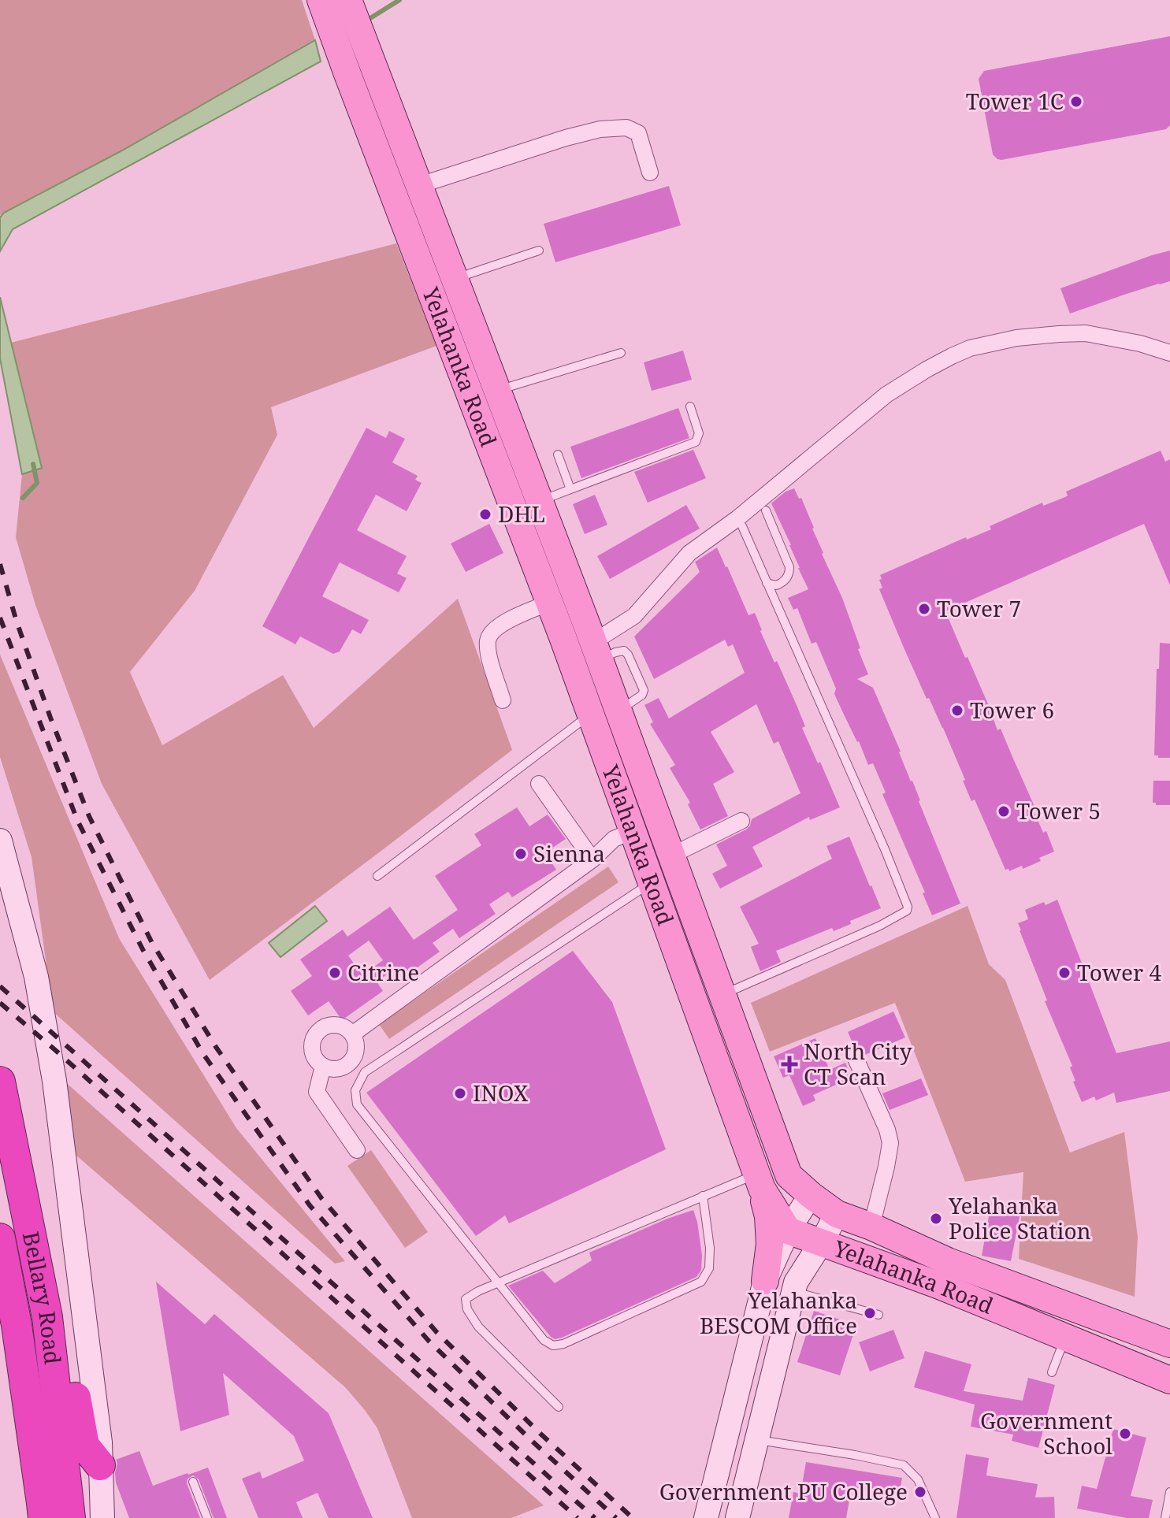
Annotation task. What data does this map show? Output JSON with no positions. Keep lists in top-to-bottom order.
{
  "streets": {
    "highway": ["Bellary Road"],
    "main road": ["Yelahanka Road"]
  },
  "places": {
    "other": [
      "Tower 1C",
      "DHL",
      "Tower 7",
      "Tower 6",
      "Tower 5",
      "Sienna",
      "Citrine",
      "Tower 4",
      "INOX",
      "Yelahanka Police Station",
      "Yelahanka BESCOM Office",
      "Government School",
      "Government PU College"
    ],
    "health": ["North City CT Scan"]
  }
}
